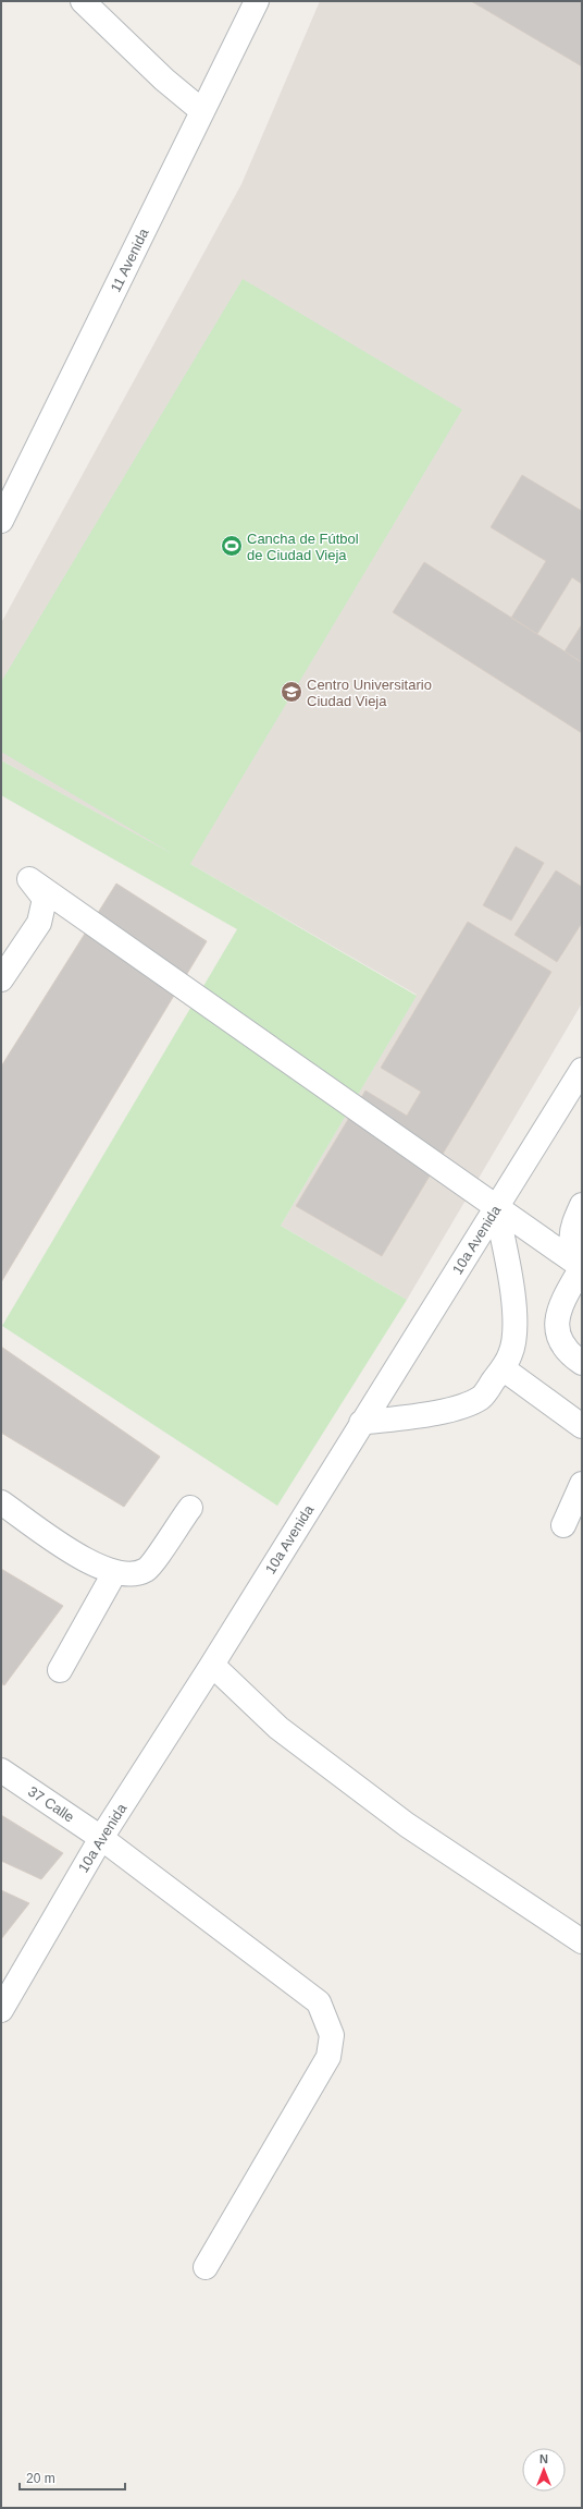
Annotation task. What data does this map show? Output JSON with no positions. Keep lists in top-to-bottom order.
{
  "streets": {
    "street": ["11 Avenida", "10a Avenida", "37 Calle"]
  },
  "crossings": [
    ["10a Avenida", "37 Calle"]
  ],
  "places": {
    "sports": ["Cancha de Fútbol de Ciudad Vieja"],
    "school or university": ["Centro Universitario Ciudad Vieja"]
  },
  "scale_bar": "20 m",
  "north": "top"
}
